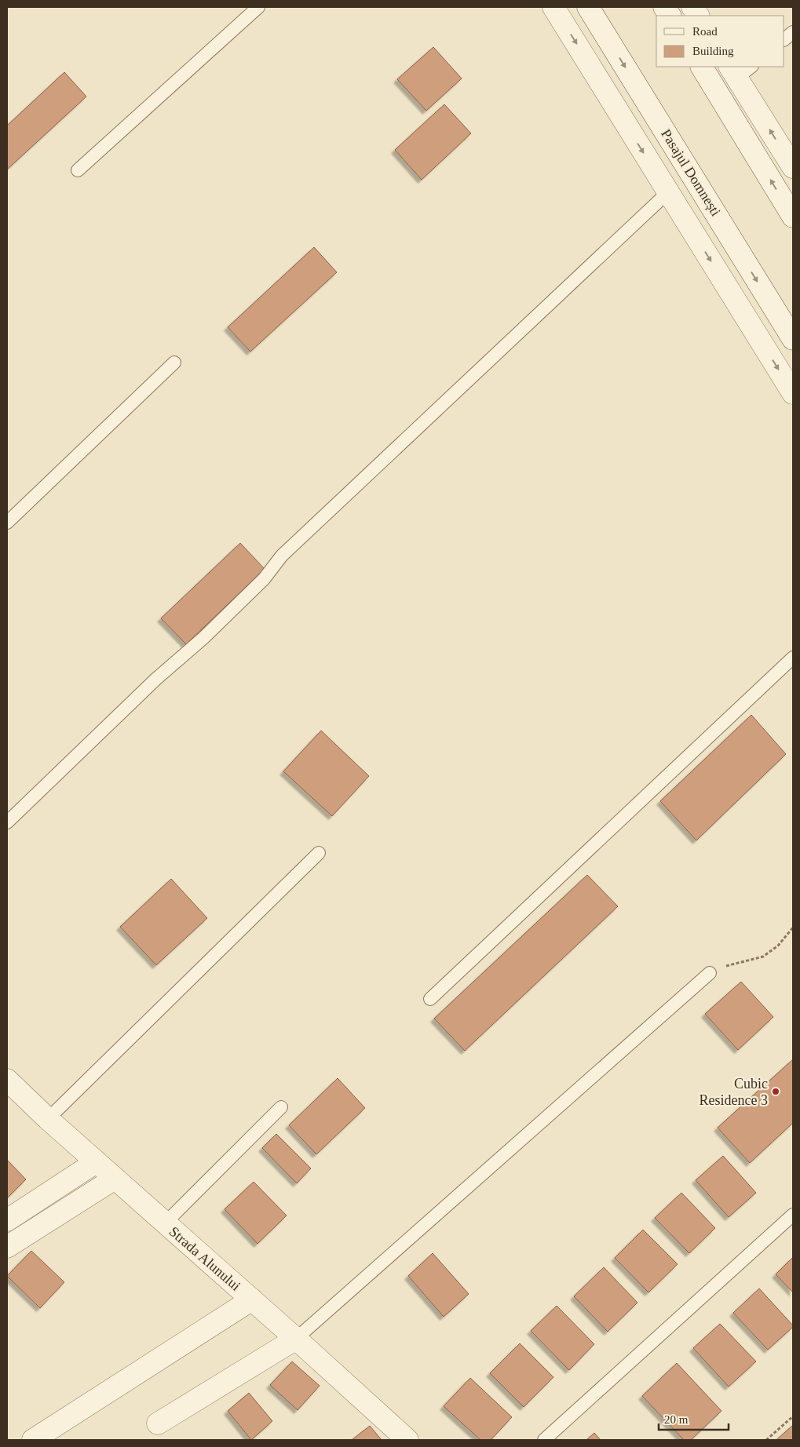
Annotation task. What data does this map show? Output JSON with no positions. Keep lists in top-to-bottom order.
{
  "streets": {
    "street": ["Pasajul Domnești", "Strada Alunului"]
  },
  "places": ["Cubic Residence 3"],
  "legend": ["Road", "Building"],
  "scale_bar": "20 m"
}
